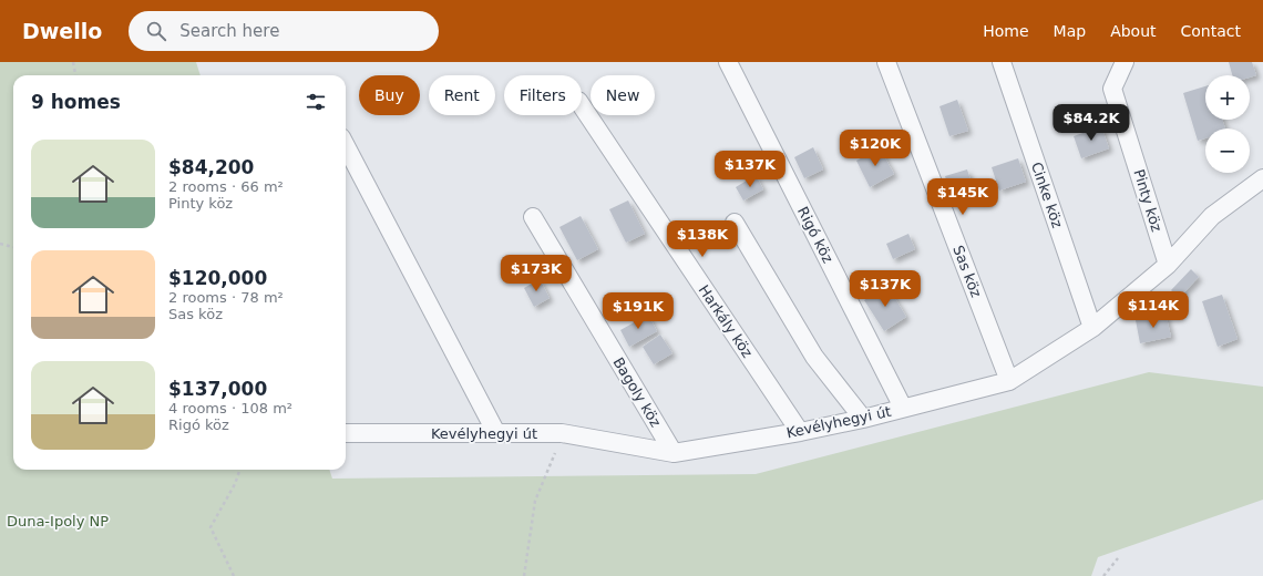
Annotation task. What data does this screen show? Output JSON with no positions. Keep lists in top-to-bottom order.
{
  "streets": {
    "street": [
      "Cinke köz",
      "Pinty köz",
      "Rigó köz",
      "Sas köz",
      "Harkály köz",
      "Bagoly köz",
      "Kevélyhegyi út"
    ]
  },
  "crossings": [
    ["Cinke köz", "Kevélyhegyi út"],
    ["Pinty köz", "Kevélyhegyi út"],
    ["Rigó köz", "Kevélyhegyi út"],
    ["Sas köz", "Kevélyhegyi út"],
    ["Harkály köz", "Kevélyhegyi út"],
    ["Bagoly köz", "Kevélyhegyi út"]
  ],
  "parks": ["Duna-Ipoly NP"],
  "page": {
    "header": "Dwello",
    "search": "Search here",
    "nav": [
      "Home",
      "Map",
      "About",
      "Contact"
    ],
    "map_buttons": ["+", "−"],
    "chip": [
      "Buy",
      "Rent",
      "Filters",
      "New"
    ],
    "heading": "9 homes",
    "price": [
      "$84.2K",
      "$120K",
      "$137K",
      "$145K",
      "$138K",
      "$173K",
      "$137K",
      "$114K",
      "$191K"
    ],
    "list": [
      {
        "name": "$84,200",
        "note": "2 rooms · 66 m² · Pinty köz"
      },
      {
        "name": "$120,000",
        "note": "2 rooms · 78 m² · Sas köz"
      },
      {
        "name": "$137,000",
        "note": "4 rooms · 108 m² · Rigó köz"
      }
    ]
  }
}
